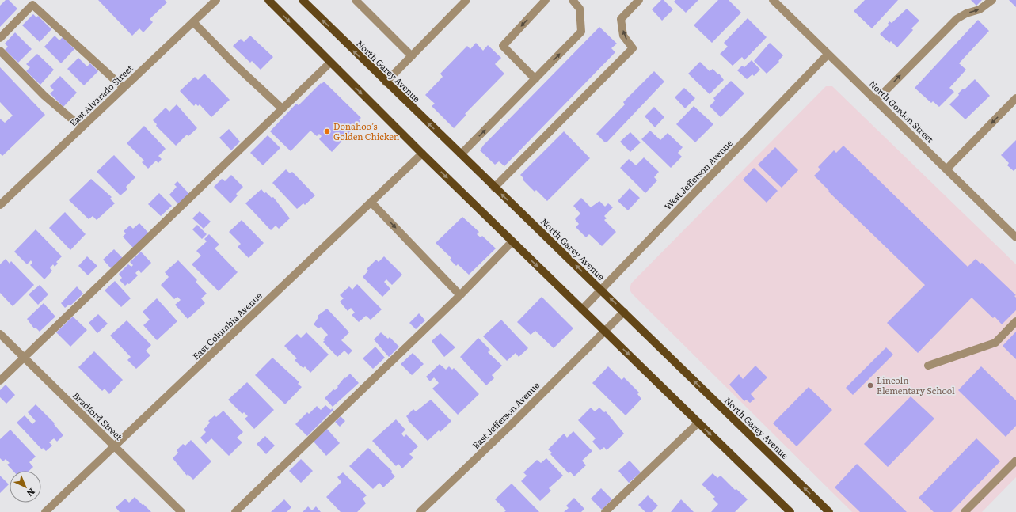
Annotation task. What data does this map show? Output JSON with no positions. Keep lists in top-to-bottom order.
{
  "streets": {
    "main road": ["North Garey Avenue"],
    "street": [
      "East Alvarado Street",
      "North Gordon Street",
      "West Jefferson Avenue",
      "East Columbia Avenue",
      "East Jefferson Avenue",
      "Bradford Street"
    ]
  },
  "crossings": [
    ["North Garey Avenue", "West Jefferson Avenue"],
    ["North Garey Avenue", "East Jefferson Avenue"],
    ["North Gordon Street", "West Jefferson Avenue"],
    ["East Columbia Avenue", "Bradford Street"]
  ],
  "places": ["Donahoo’s Golden Chicken", "Lincoln Elementary School"],
  "north": "bottom right"
}
